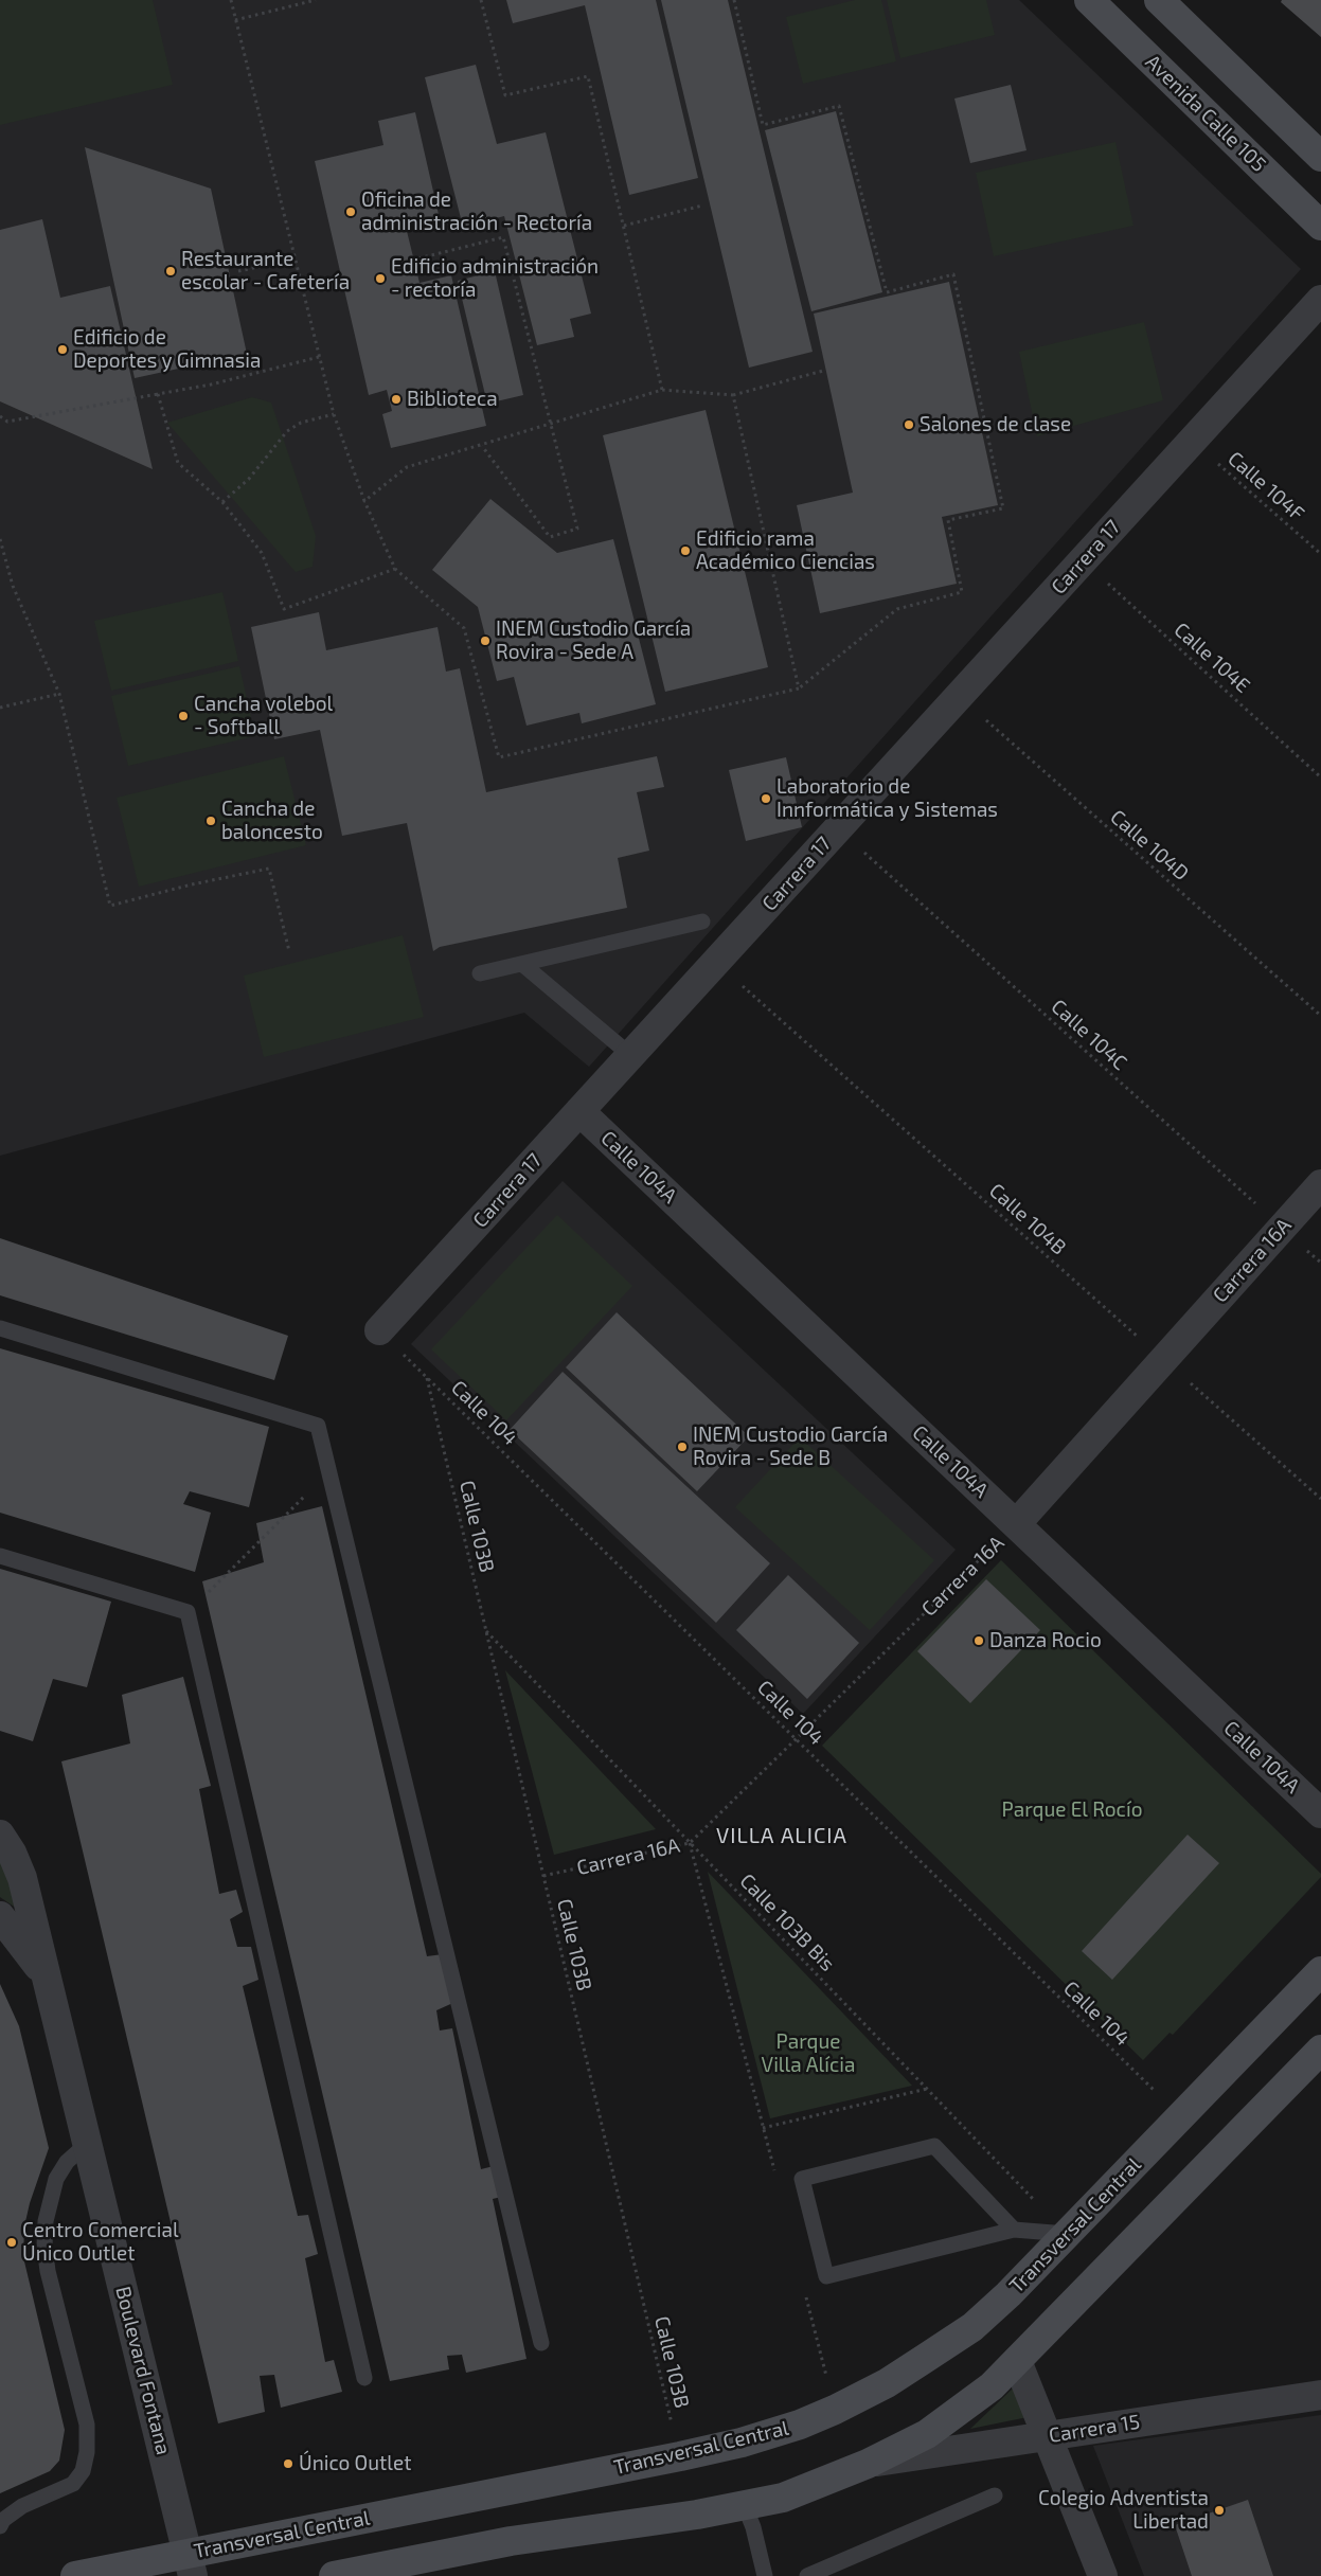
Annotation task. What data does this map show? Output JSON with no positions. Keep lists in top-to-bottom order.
{
  "streets": {
    "main road": ["Avenida Calle 105", "Transversal Central"],
    "street": [
      "Carrera 17",
      "Calle 104A",
      "Carrera 16A",
      "Boulevard Fontana",
      "Carrera 15"
    ],
    "path": [
      "Calle 104F",
      "Calle 104E",
      "Calle 104D",
      "Calle 104C",
      "Calle 104B",
      "Calle 104",
      "Calle 103B",
      "Calle 103B Bis"
    ]
  },
  "crossings": [
    ["Calle 104F", "Carrera 17"],
    ["Carrera 17", "Calle 104E"],
    ["Carrera 17", "Calle 104D"],
    ["Carrera 17", "Calle 104C"],
    ["Carrera 17", "Calle 104A"],
    ["Carrera 17", "Calle 104B"],
    ["Carrera 17", "Calle 104"],
    ["Calle 104C", "Carrera 16A"],
    ["Calle 104A", "Carrera 16A"],
    ["Calle 104B", "Carrera 16A"],
    ["Carrera 16A", "Calle 104"],
    ["Carrera 16A", "Calle 103B"],
    ["Carrera 16A", "Calle 103B Bis"],
    ["Calle 104", "Calle 103B"],
    ["Calle 104", "Transversal Central"],
    ["Calle 103B", "Calle 103B Bis"],
    ["Calle 103B", "Transversal Central"],
    ["Calle 103B Bis", "Transversal Central"],
    ["Transversal Central", "Boulevard Fontana"]
  ],
  "districts": ["VILLA ALICIA"],
  "parks": ["Parque El Rocío", "Parque Villa Alícia"],
  "places": [
    "Oficina de administración - Rectoría",
    "Restaurante escolar - Cafetería",
    "Edificio administración - rectoría",
    "Edificio de Deportes y Gimnasia",
    "Biblioteca",
    "Salones de clase",
    "Edificio rama Académico Ciencias",
    "INEM Custodio García Rovira - Sede A",
    "Cancha volebol - Softball",
    "Laboratorio de Innformática y Sistemas",
    "Cancha de baloncesto",
    "INEM Custodio García Rovira - Sede B",
    "Danza Rocio",
    "Centro Comercial Único Outlet",
    "Único Outlet",
    "Colegio Adventista Libertad"
  ]
}
